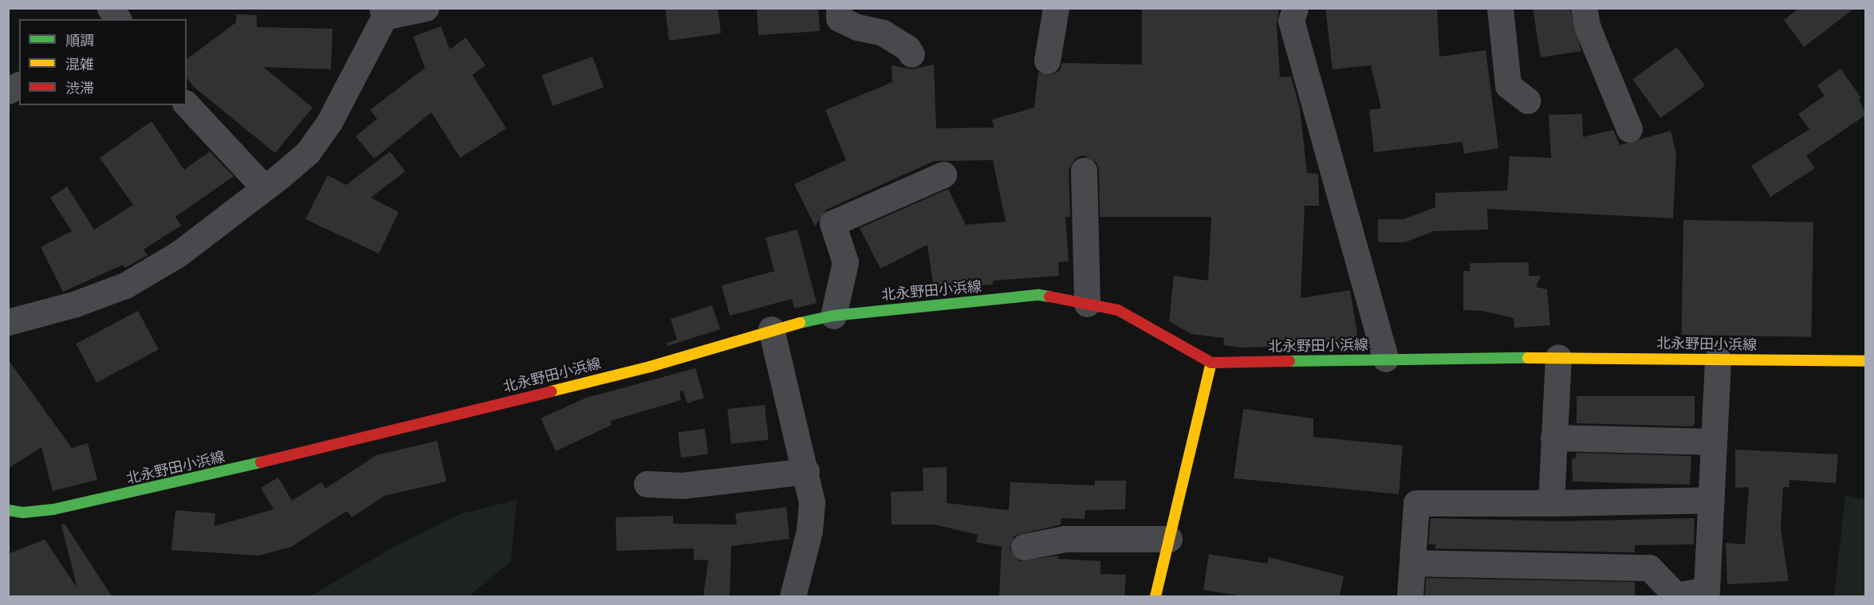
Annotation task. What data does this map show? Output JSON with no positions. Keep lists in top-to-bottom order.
{
  "streets": {
    "main road": ["北永野田小浜線"]
  },
  "legend": ["順調", "混雑", "渋滞"]
}
